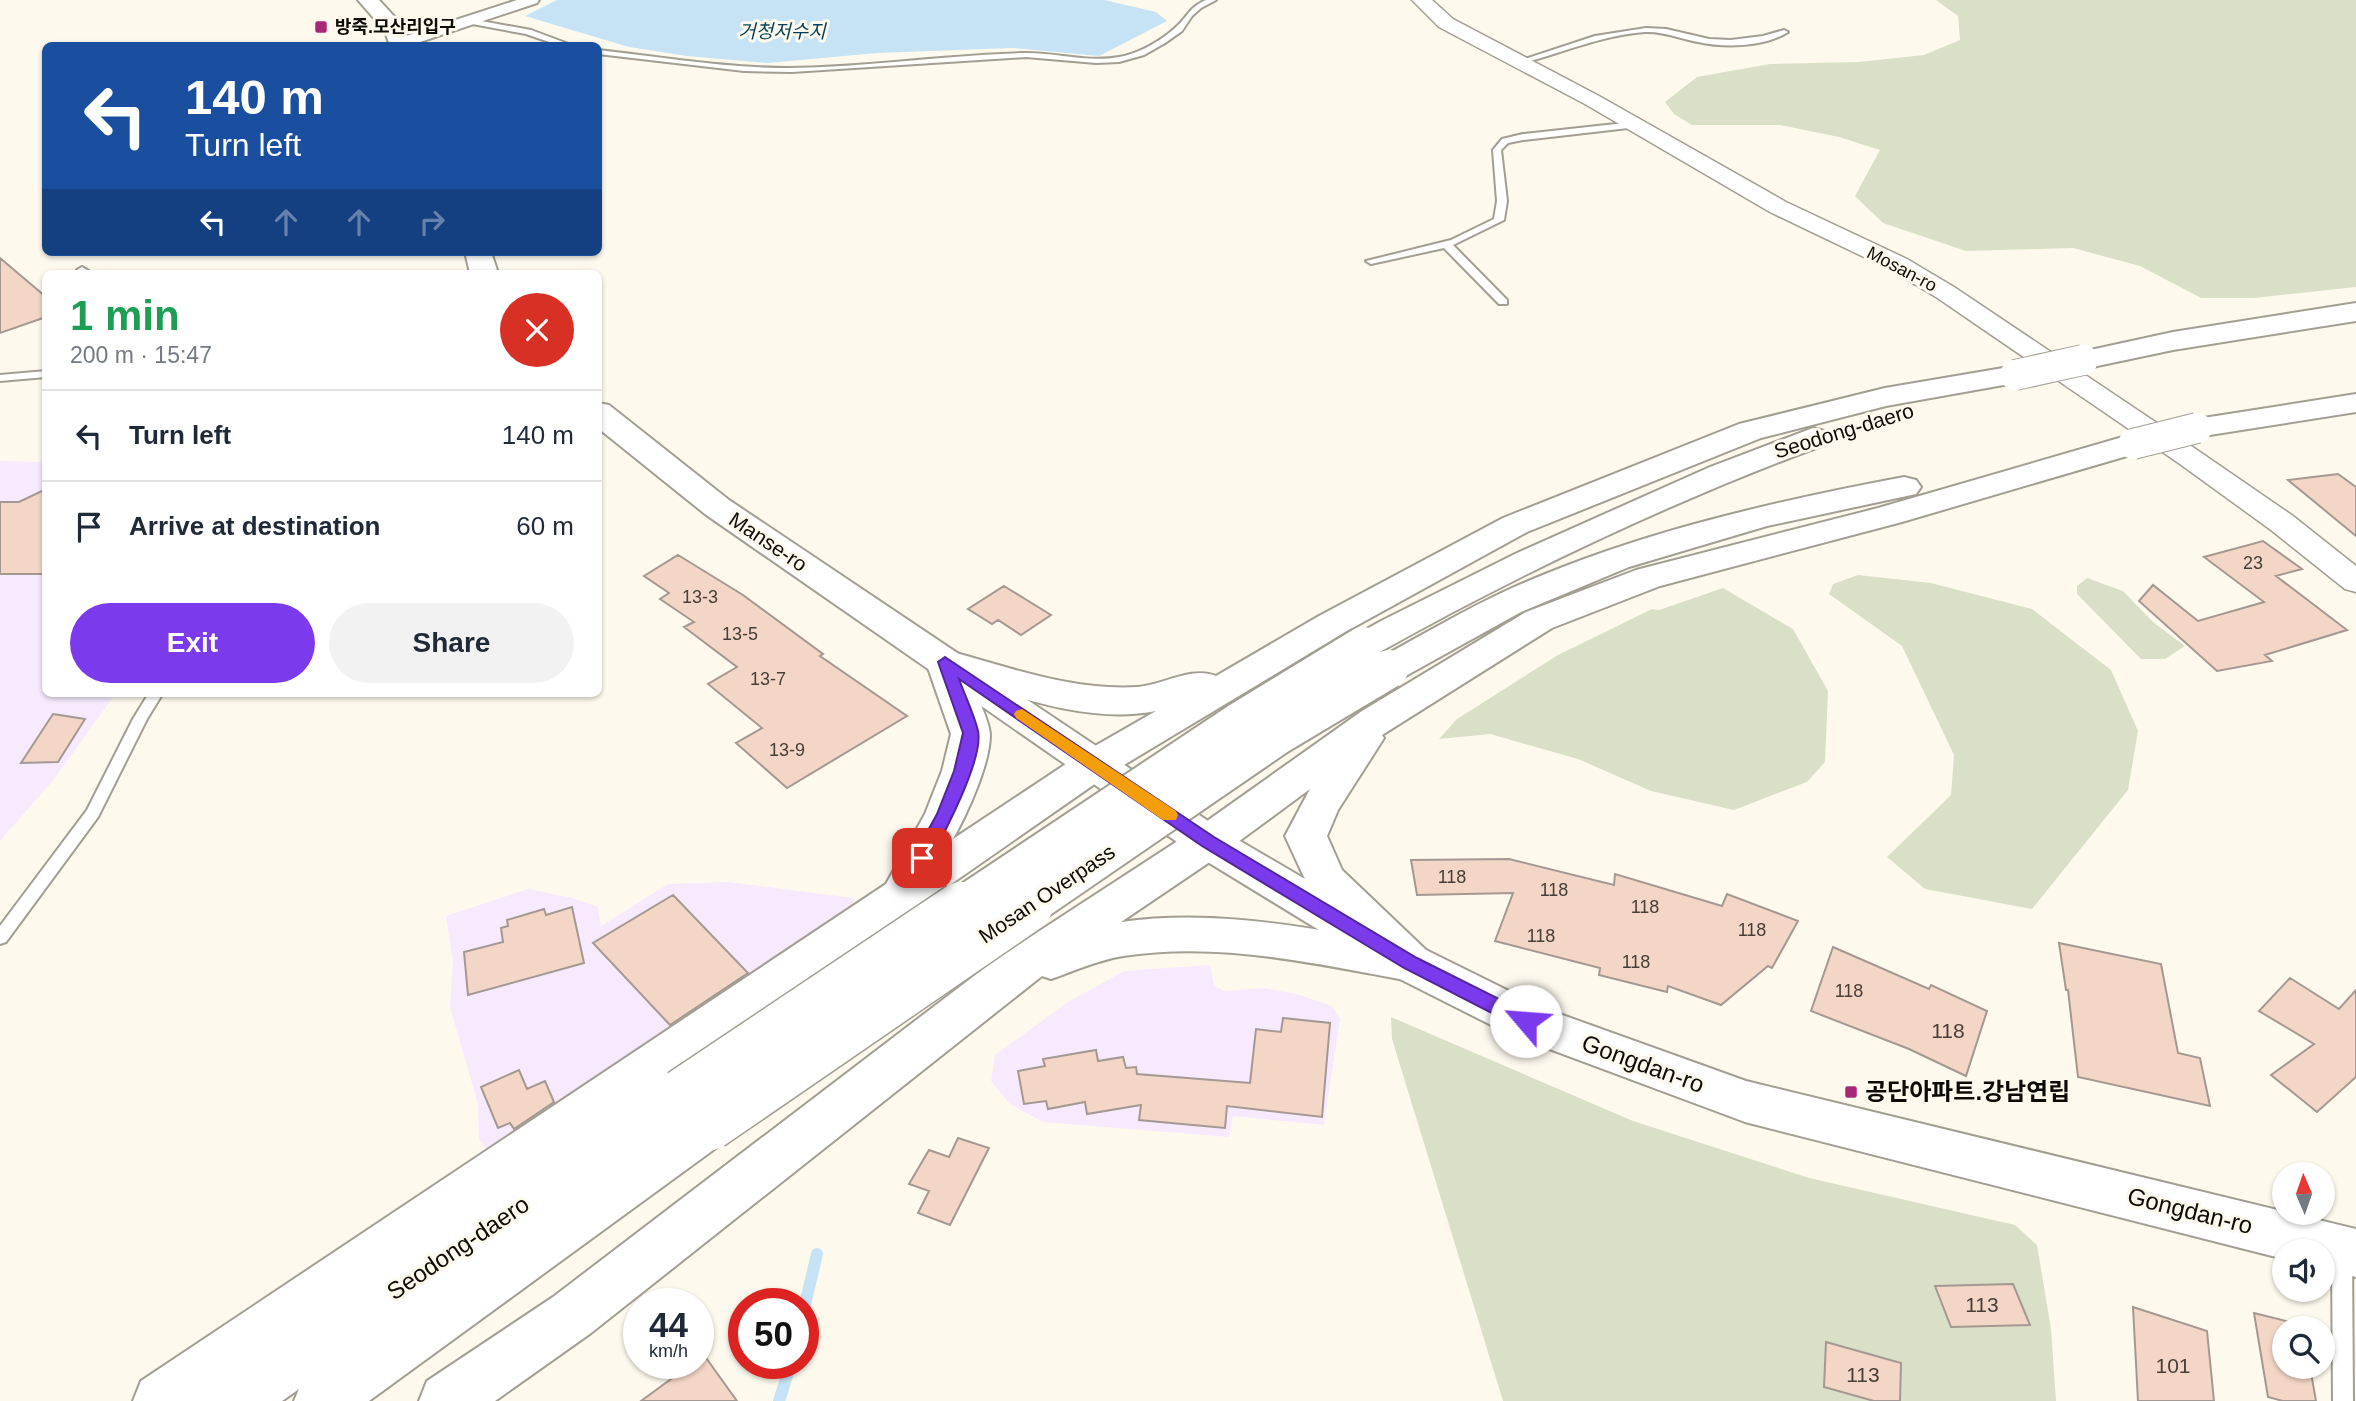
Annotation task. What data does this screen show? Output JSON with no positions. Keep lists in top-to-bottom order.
{
  "streets": {
    "main road": [
      "Seodong-daero",
      "Manse-ro",
      "Mosan Overpass",
      "Gongdan-ro"
    ],
    "street": ["Mosan-ro"]
  },
  "crossings": [
    ["Seodong-daero", "Mosan Overpass"],
    ["Manse-ro", "Gongdan-ro"]
  ],
  "water": ["거청저수지"],
  "places": {
    "transit": ["방죽.모산리입구", "공단아파트.강남연립"]
  },
  "house_numbers": [
    "23",
    "13-3",
    "13-5",
    "13-7",
    "13-9",
    "118",
    "118",
    "118",
    "118",
    "118",
    "118",
    "118",
    "118",
    "113",
    "101",
    "113"
  ],
  "north": "top",
  "page": {
    "turn": ["140 m", "Turn left"],
    "heading": ["1 min", "200 m · 15:47"],
    "list": [
      {
        "name": "Turn left",
        "value": "140 m"
      },
      {
        "name": "Arrive at destination",
        "value": "60 m"
      }
    ],
    "buttons": ["Exit", "Share"],
    "speed": "44 km/h",
    "limit": "50"
  }
}
